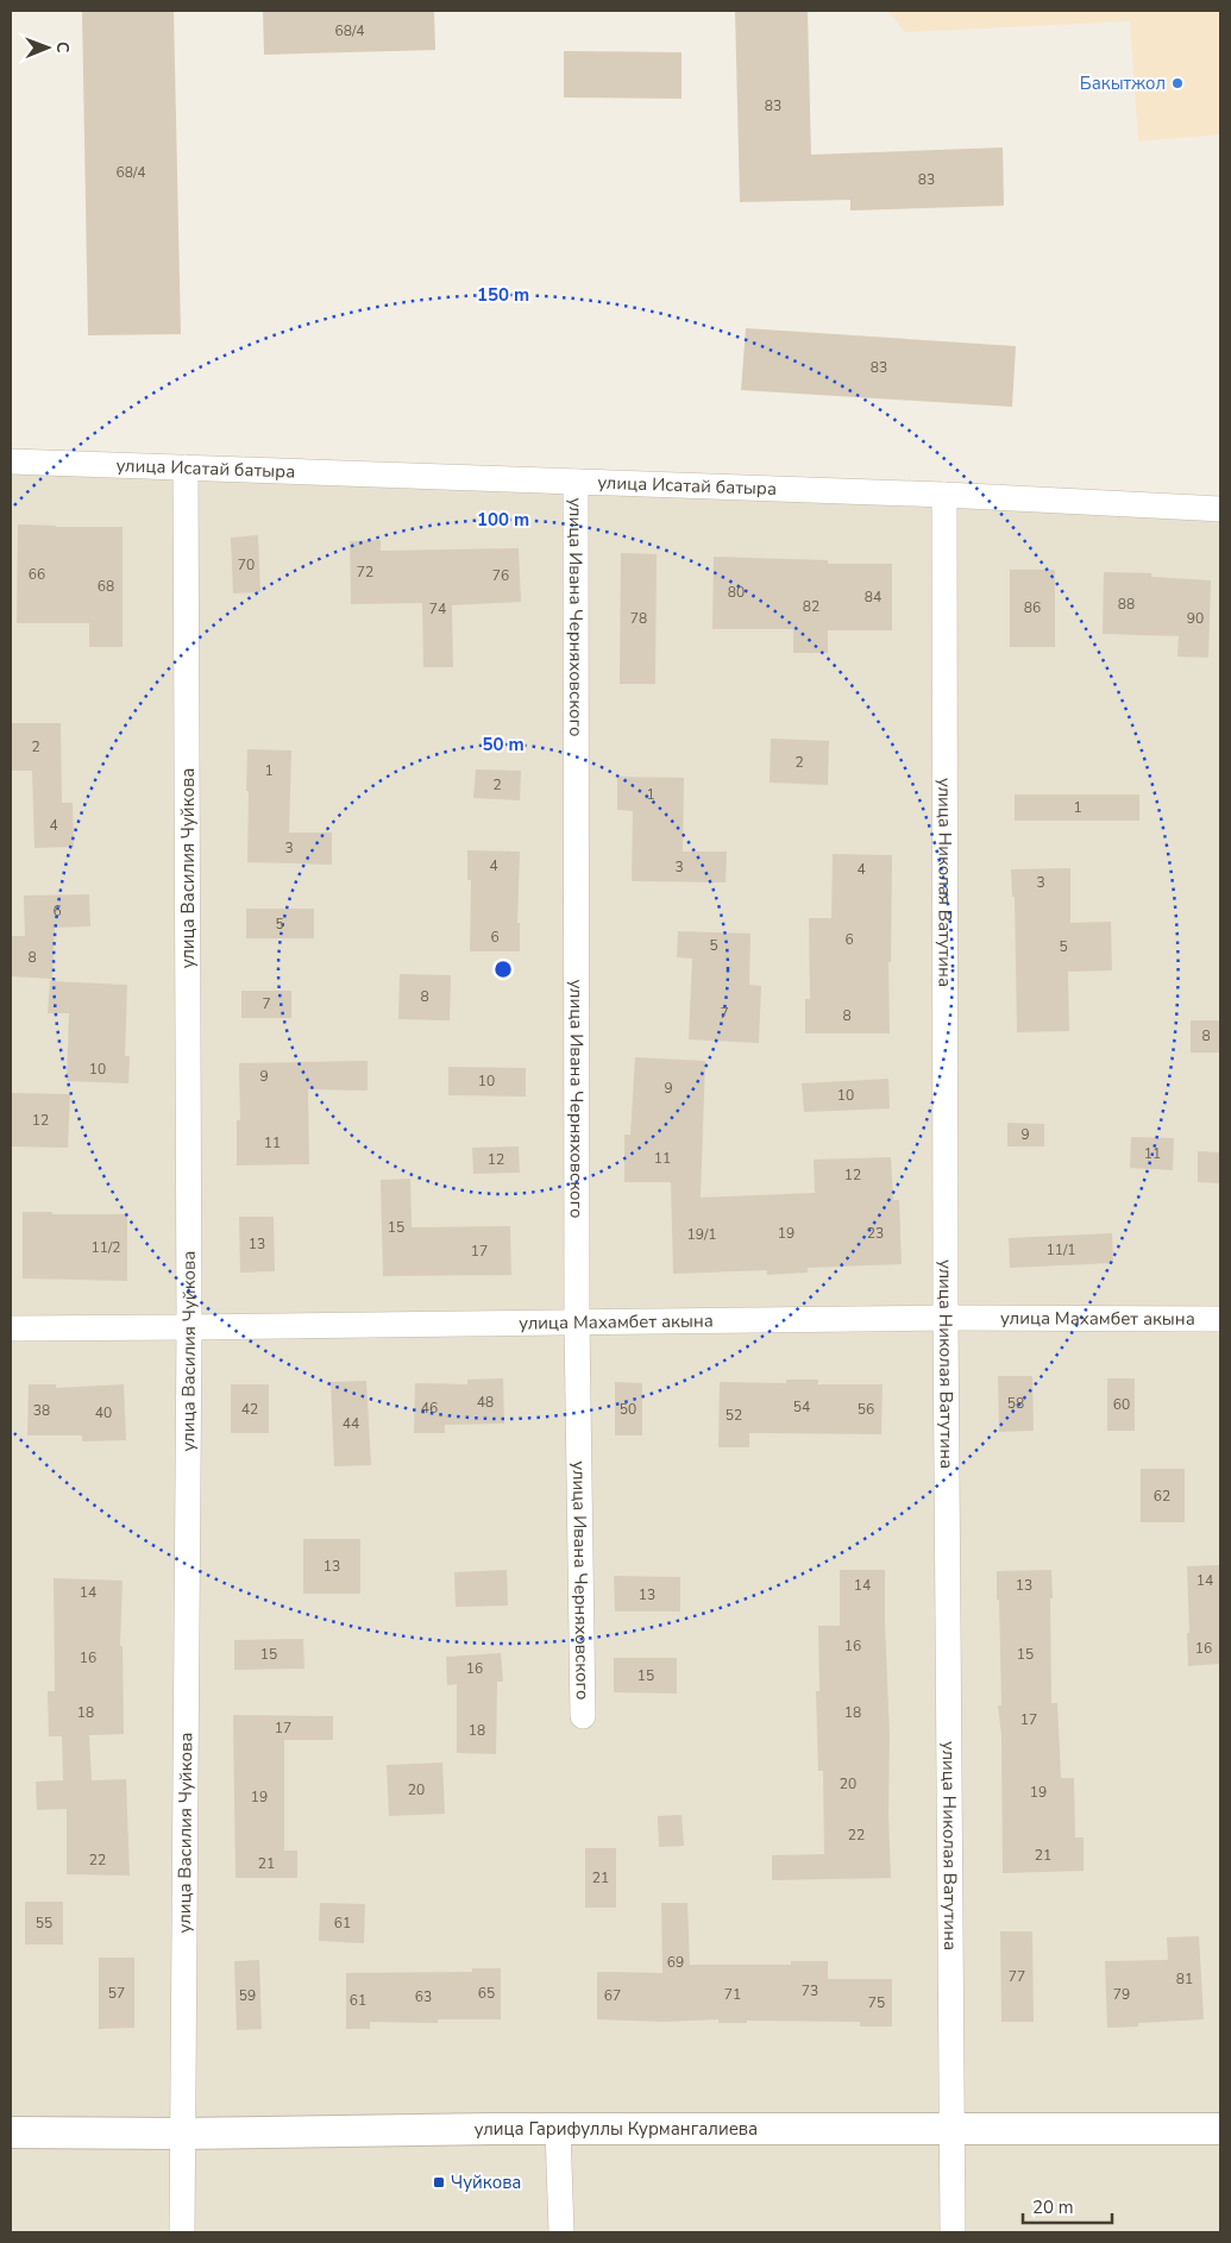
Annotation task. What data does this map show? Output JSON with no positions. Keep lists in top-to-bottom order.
{
  "streets": {
    "street": [
      "улица Исатай батыра",
      "улица Ивана Черняховского",
      "улица Василия Чуйкова",
      "улица Николая Ватутина",
      "улица Махамбет акына",
      "улица Гарифуллы Курмангалиева"
    ]
  },
  "crossings": [
    ["улица Исатай батыра", "улица Ивана Черняховского"],
    ["улица Исатай батыра", "улица Василия Чуйкова"],
    ["улица Исатай батыра", "улица Николая Ватутина"],
    ["улица Ивана Черняховского", "улица Махамбет акына"],
    ["улица Василия Чуйкова", "улица Махамбет акына"],
    ["улица Василия Чуйкова", "улица Гарифуллы Курмангалиева"],
    ["улица Николая Ватутина", "улица Махамбет акына"],
    ["улица Николая Ватутина", "улица Гарифуллы Курмангалиева"]
  ],
  "places": {
    "other": ["Бакытжол"],
    "transit": ["Чуйкова"]
  },
  "house_numbers": [
    "68/4",
    "83",
    "68/4",
    "83",
    "83",
    "70",
    "72",
    "66",
    "76",
    "68",
    "80",
    "84",
    "88",
    "82",
    "86",
    "74",
    "78",
    "90",
    "2",
    "2",
    "1",
    "2",
    "1",
    "1",
    "4",
    "3",
    "4",
    "3",
    "4",
    "3",
    "6",
    "5",
    "6",
    "6",
    "5",
    "5",
    "8",
    "8",
    "7",
    "7",
    "8",
    "8",
    "10",
    "9",
    "10",
    "9",
    "10",
    "12",
    "9",
    "11",
    "11",
    "11",
    "12",
    "12",
    "15",
    "19",
    "23",
    "19/1",
    "13",
    "11/2",
    "11/1",
    "17",
    "48",
    "58",
    "60",
    "54",
    "46",
    "42",
    "50",
    "56",
    "38",
    "40",
    "52",
    "44",
    "62",
    "13",
    "14",
    "14",
    "13",
    "14",
    "13",
    "16",
    "16",
    "15",
    "15",
    "16",
    "16",
    "15",
    "18",
    "18",
    "17",
    "17",
    "18",
    "20",
    "20",
    "19",
    "19",
    "22",
    "21",
    "22",
    "21",
    "21",
    "55",
    "61",
    "69",
    "77",
    "81",
    "73",
    "57",
    "65",
    "71",
    "79",
    "59",
    "67",
    "63",
    "61",
    "75"
  ],
  "scale_bar": "20 m",
  "north": "right",
  "rings": ["150 m", "100 m", "50 m"]
}
